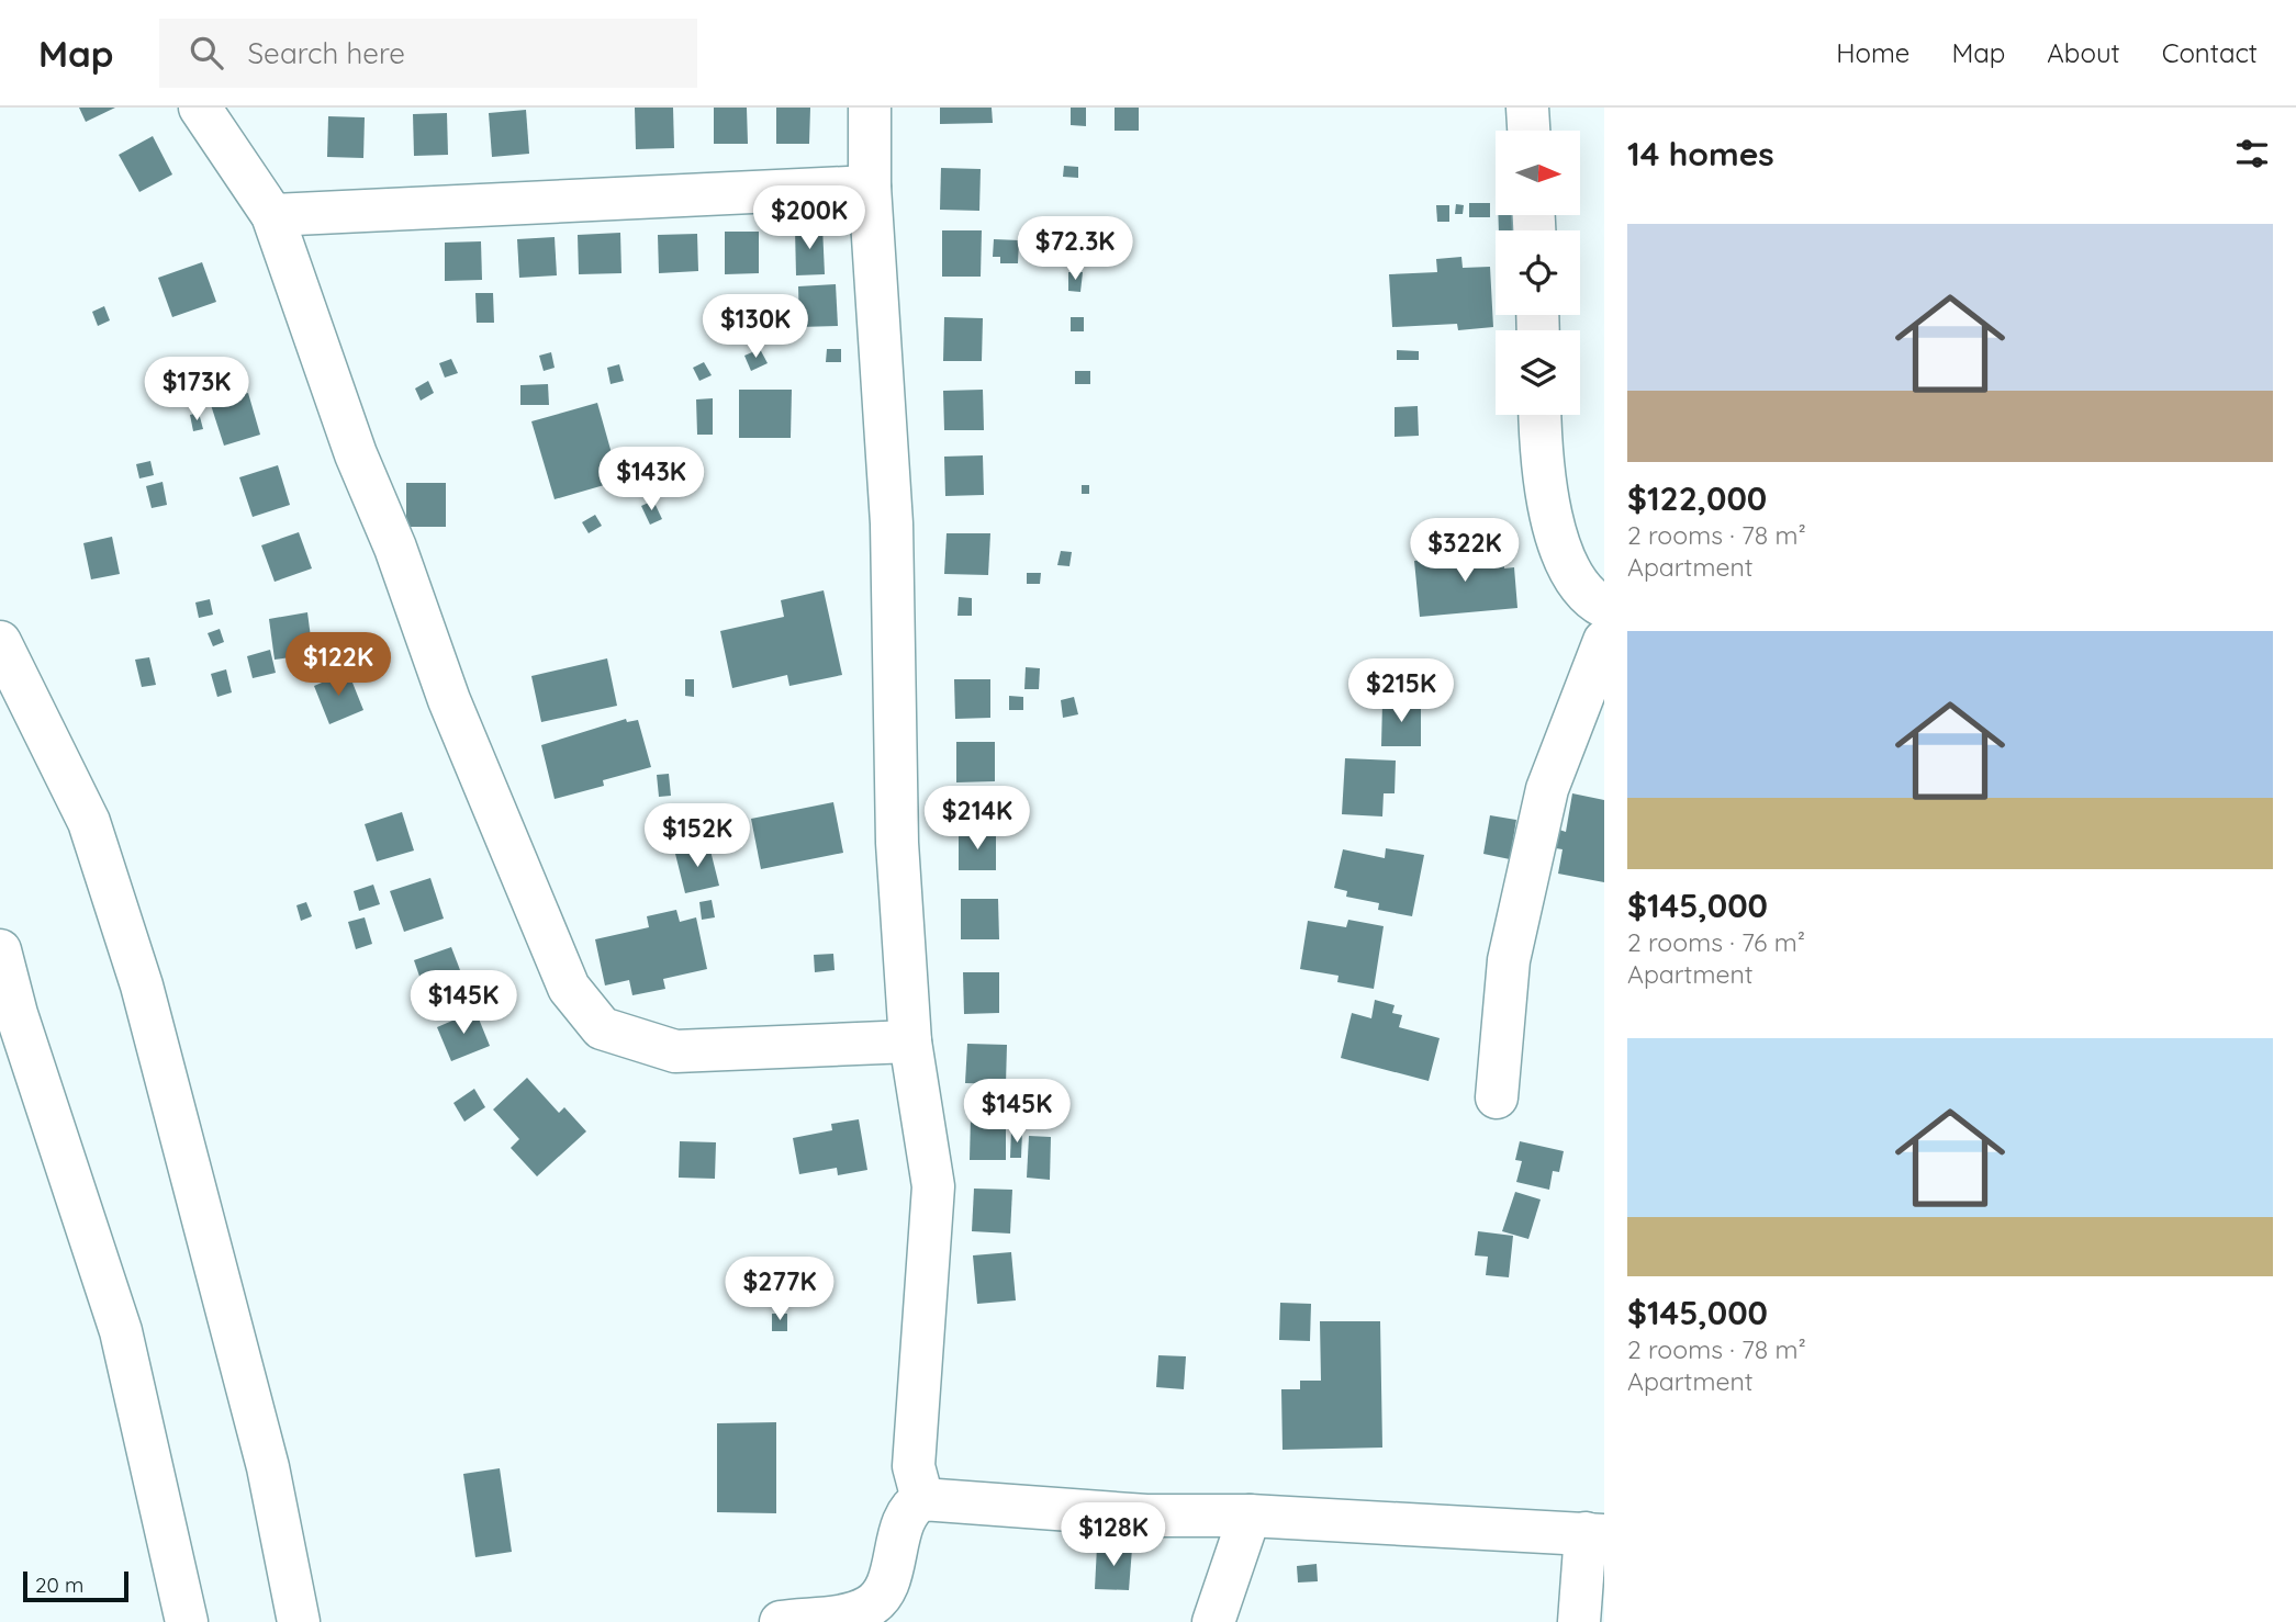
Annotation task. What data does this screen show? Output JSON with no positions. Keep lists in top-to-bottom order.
{
  "scale_bar": "20 m",
  "north": "right",
  "page": {
    "header": "Map",
    "search": "Search here",
    "nav": [
      "Home",
      "Map",
      "About",
      "Contact"
    ],
    "heading": "14 homes",
    "price": [
      "$200K",
      "$72.3K",
      "$130K",
      "$173K",
      "$143K",
      "$322K",
      "$122K",
      "$215K",
      "$214K",
      "$152K",
      "$145K",
      "$145K",
      "$277K",
      "$128K"
    ],
    "list": [
      {
        "name": "$122,000",
        "note": "2 rooms · 78 m² · Apartment"
      },
      {
        "name": "$145,000",
        "note": "2 rooms · 76 m² · Apartment"
      },
      {
        "name": "$145,000",
        "note": "2 rooms · 78 m² · Apartment"
      }
    ],
    "scale": "20 m"
  }
}
